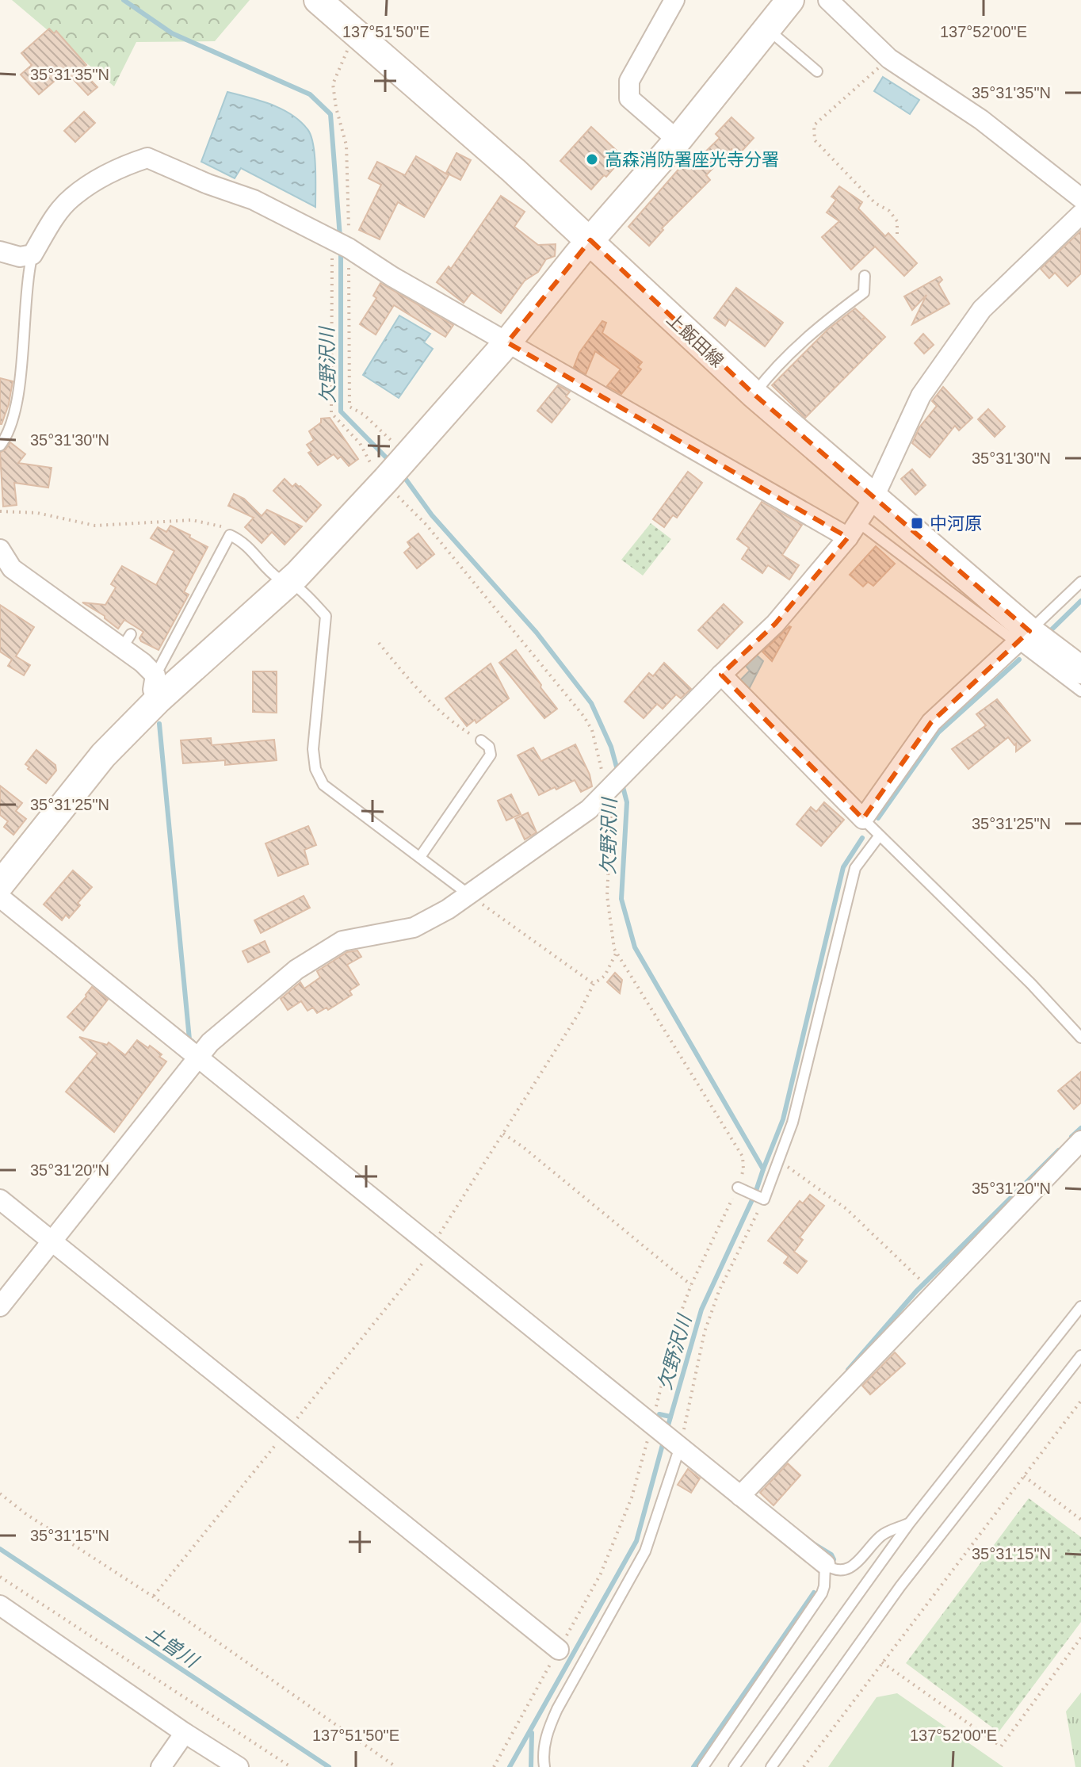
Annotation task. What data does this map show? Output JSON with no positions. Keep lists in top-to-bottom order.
{
  "streets": {
    "street": ["上飯田線"]
  },
  "water": ["欠野沢川", "土曽川"],
  "places": {
    "other": ["高森消防署座光寺分署"],
    "transit": ["中河原"]
  },
  "coordinates": [
    "137°51'50\"E",
    "137°52'00\"E",
    "35°31'35\"N",
    "35°31'30\"N",
    "35°31'25\"N",
    "35°31'20\"N",
    "35°31'15\"N"
  ]
}
